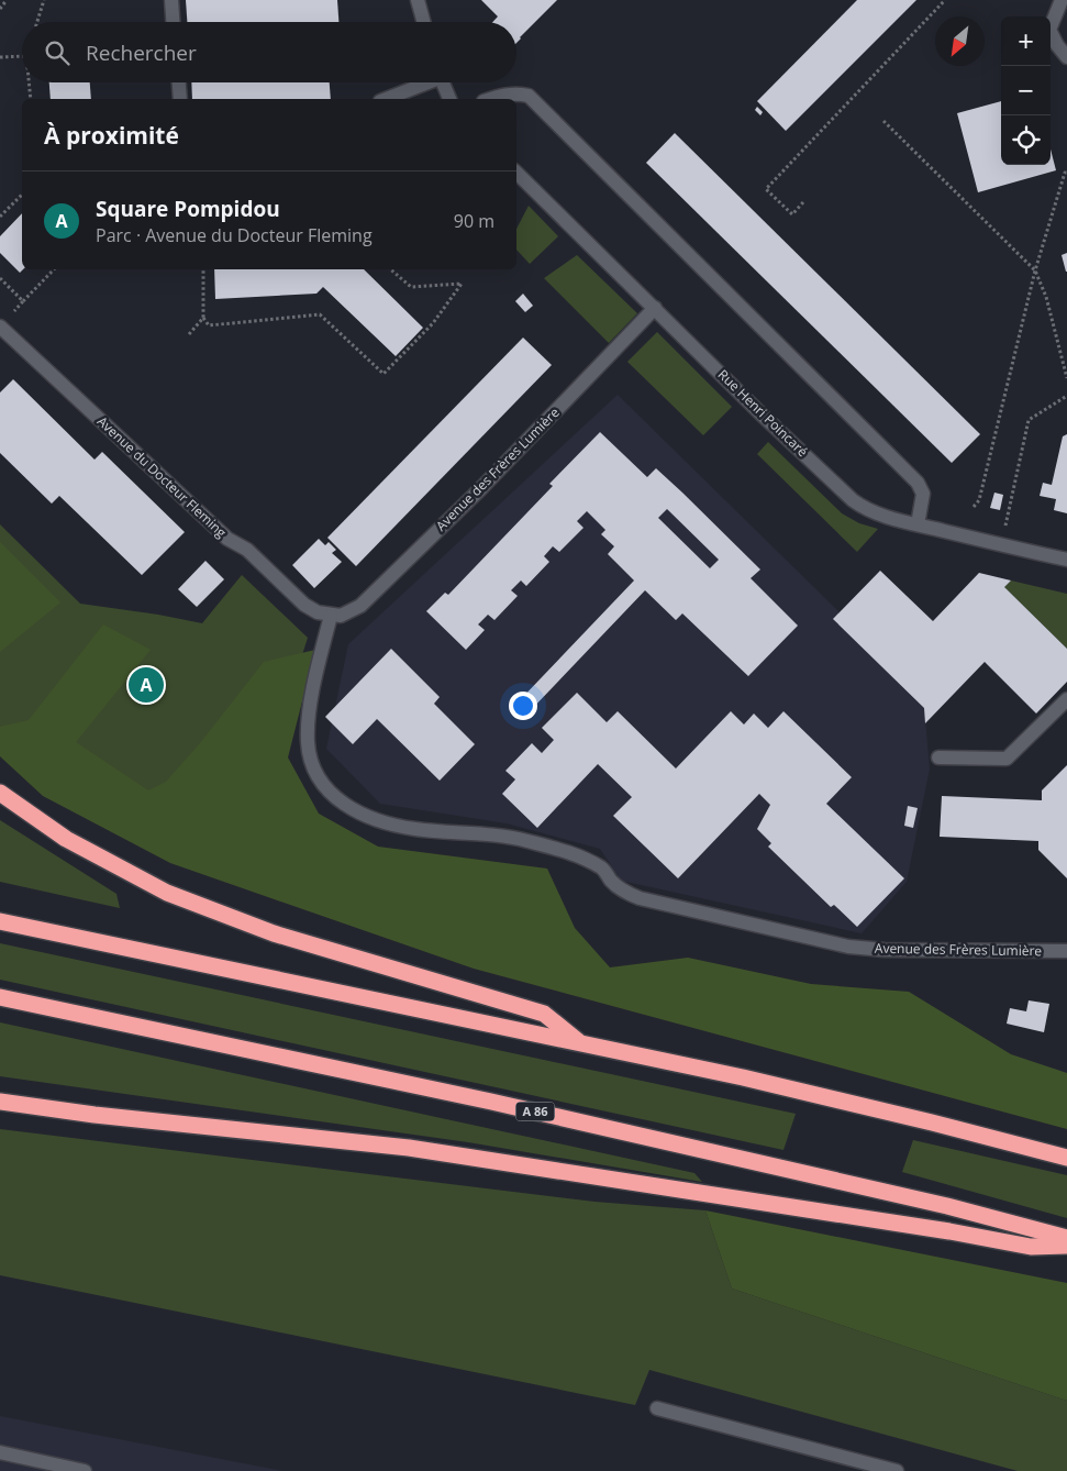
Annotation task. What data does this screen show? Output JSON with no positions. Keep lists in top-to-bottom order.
{
  "streets": {
    "highway": ["A 86"],
    "street": ["Rue Henri Poincaré", "Avenue des Frères Lumière", "Avenue du Docteur Fleming"]
  },
  "crossings": [
    ["Rue Henri Poincaré", "Avenue des Frères Lumière"],
    ["Avenue des Frères Lumière", "Avenue du Docteur Fleming"]
  ],
  "north": "bottom left",
  "page": {
    "map_buttons": ["+", "−"],
    "search": "Rechercher",
    "heading": "À proximité",
    "list": [
      {
        "mark": "A",
        "name": "Square Pompidou",
        "note": "Parc · Avenue du Docteur Fleming",
        "value": "90 m"
      }
    ],
    "pins": "A"
  }
}
